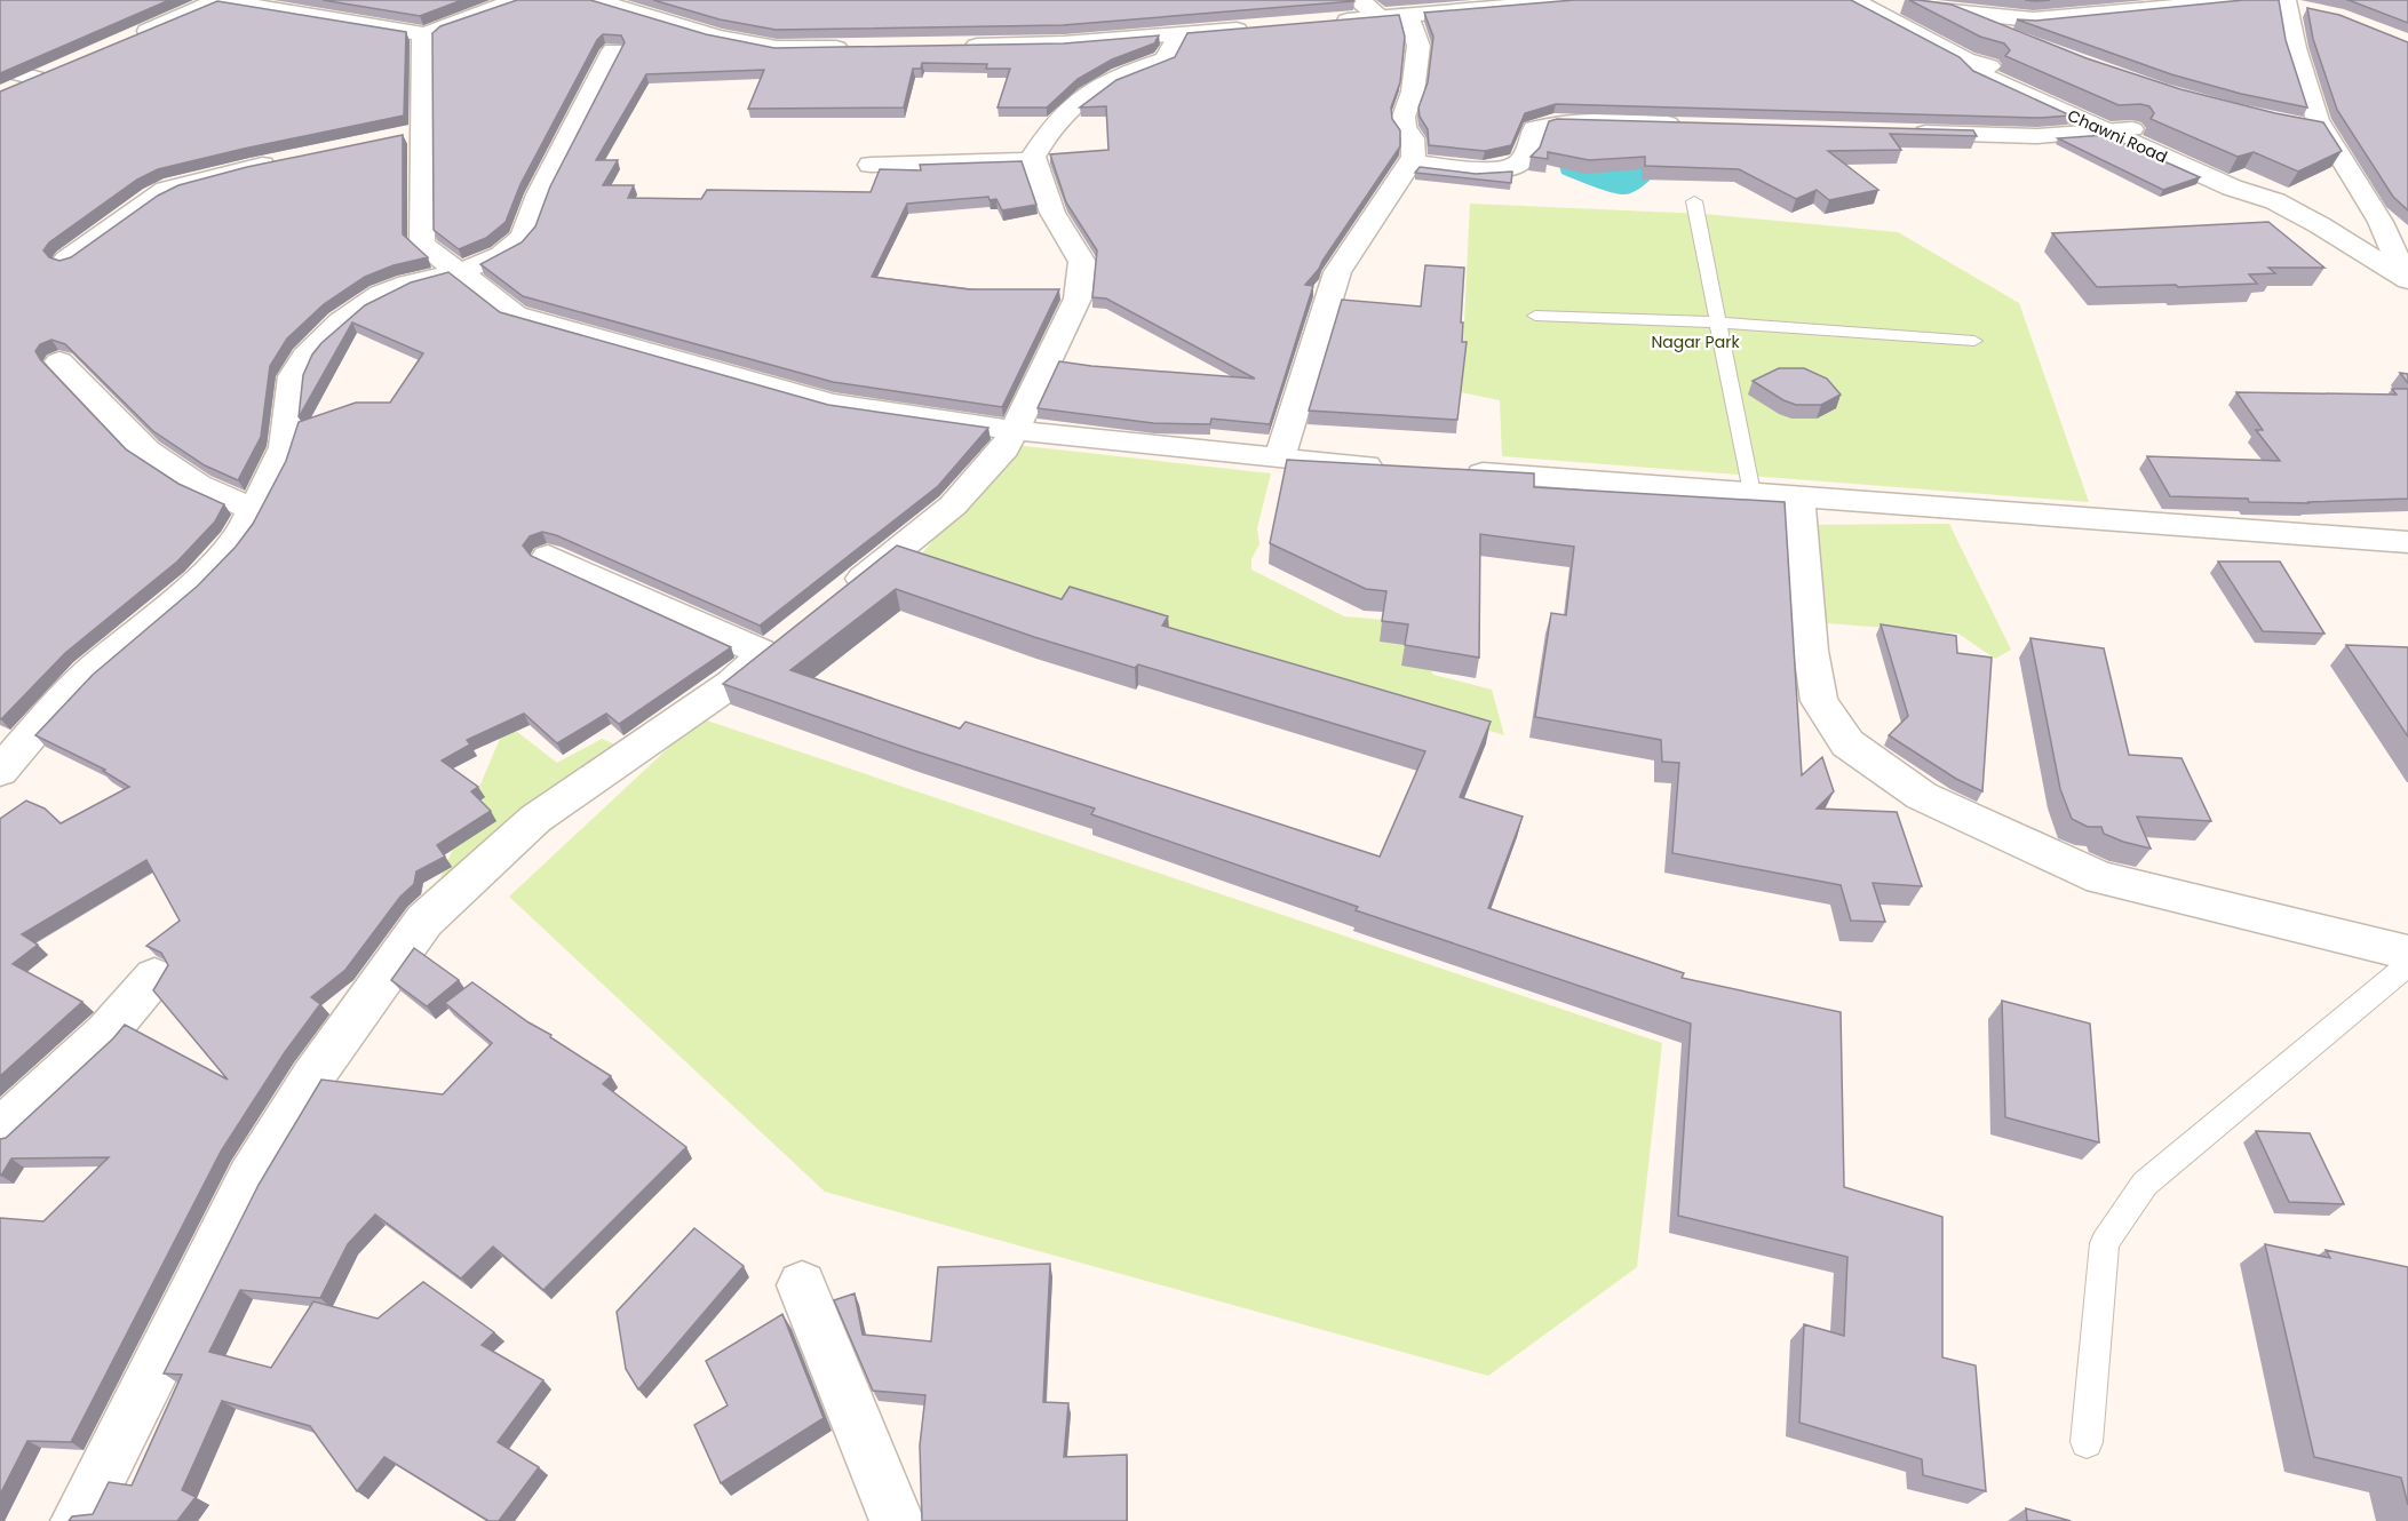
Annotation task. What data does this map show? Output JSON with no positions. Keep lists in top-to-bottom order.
{
  "streets": {
    "street": ["Chawni Road"]
  },
  "parks": ["Nagar Park"]
}
